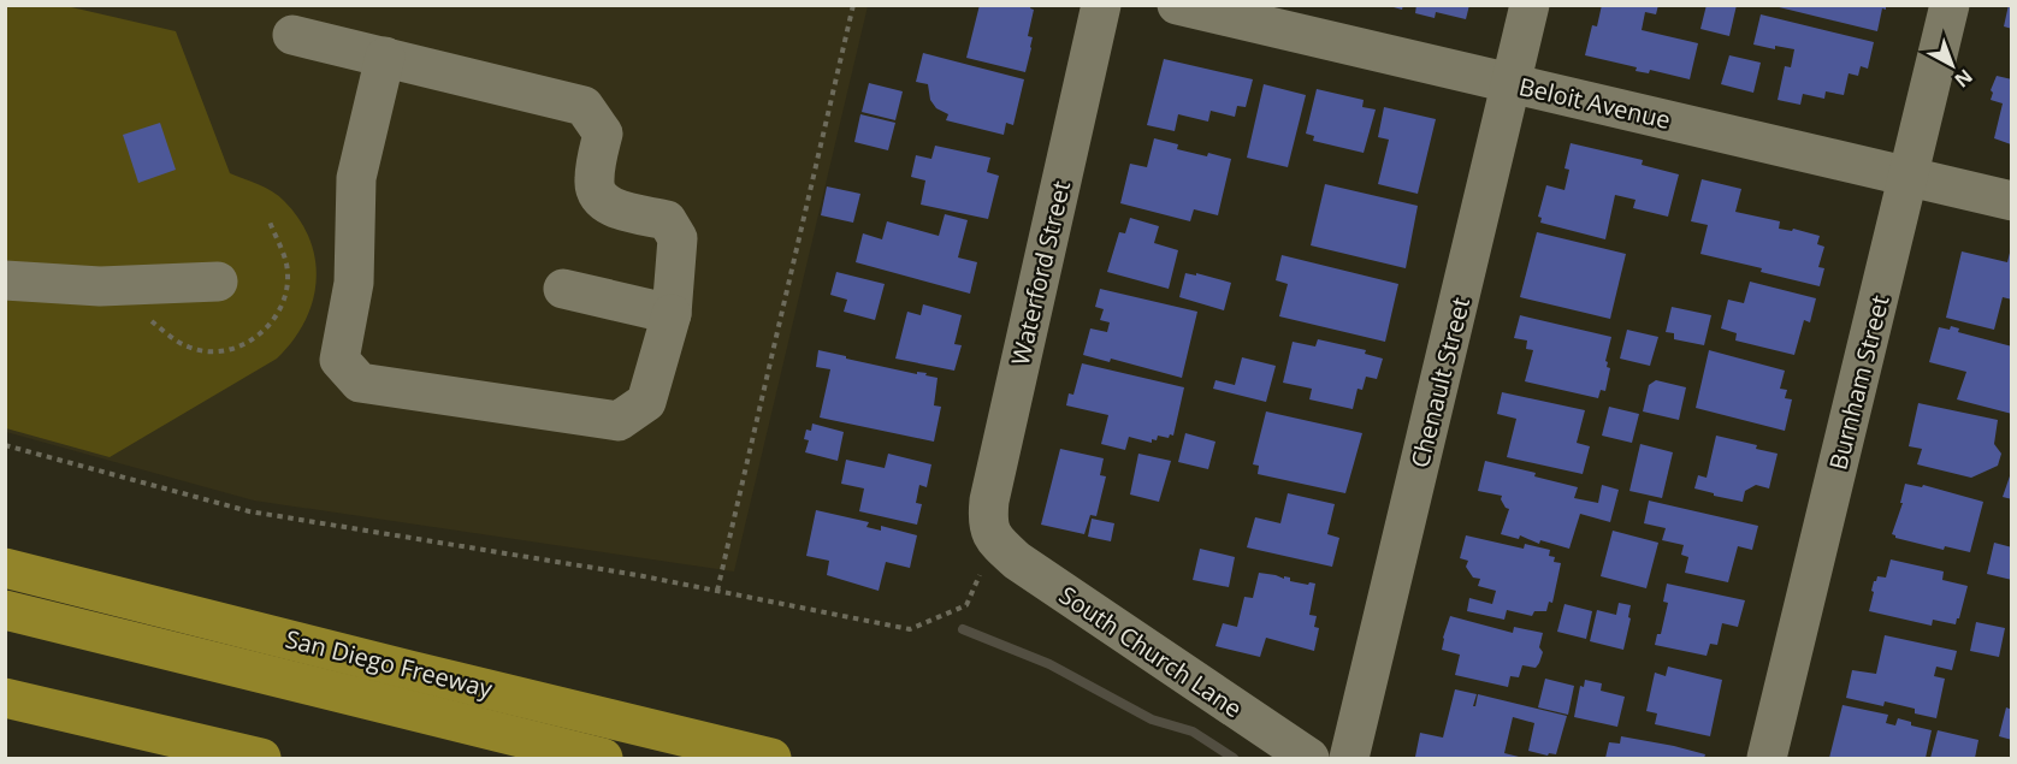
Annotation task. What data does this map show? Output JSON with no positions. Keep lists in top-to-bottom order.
{
  "streets": {
    "highway": ["San Diego Freeway"],
    "street": [
      "Beloit Avenue",
      "Waterford Street",
      "Chenault Street",
      "Burnham Street",
      "South Church Lane"
    ]
  },
  "crossings": [
    ["Beloit Avenue", "Chenault Street"],
    ["Beloit Avenue", "Burnham Street"],
    ["Waterford Street", "South Church Lane"]
  ],
  "north": "bottom right"
}
